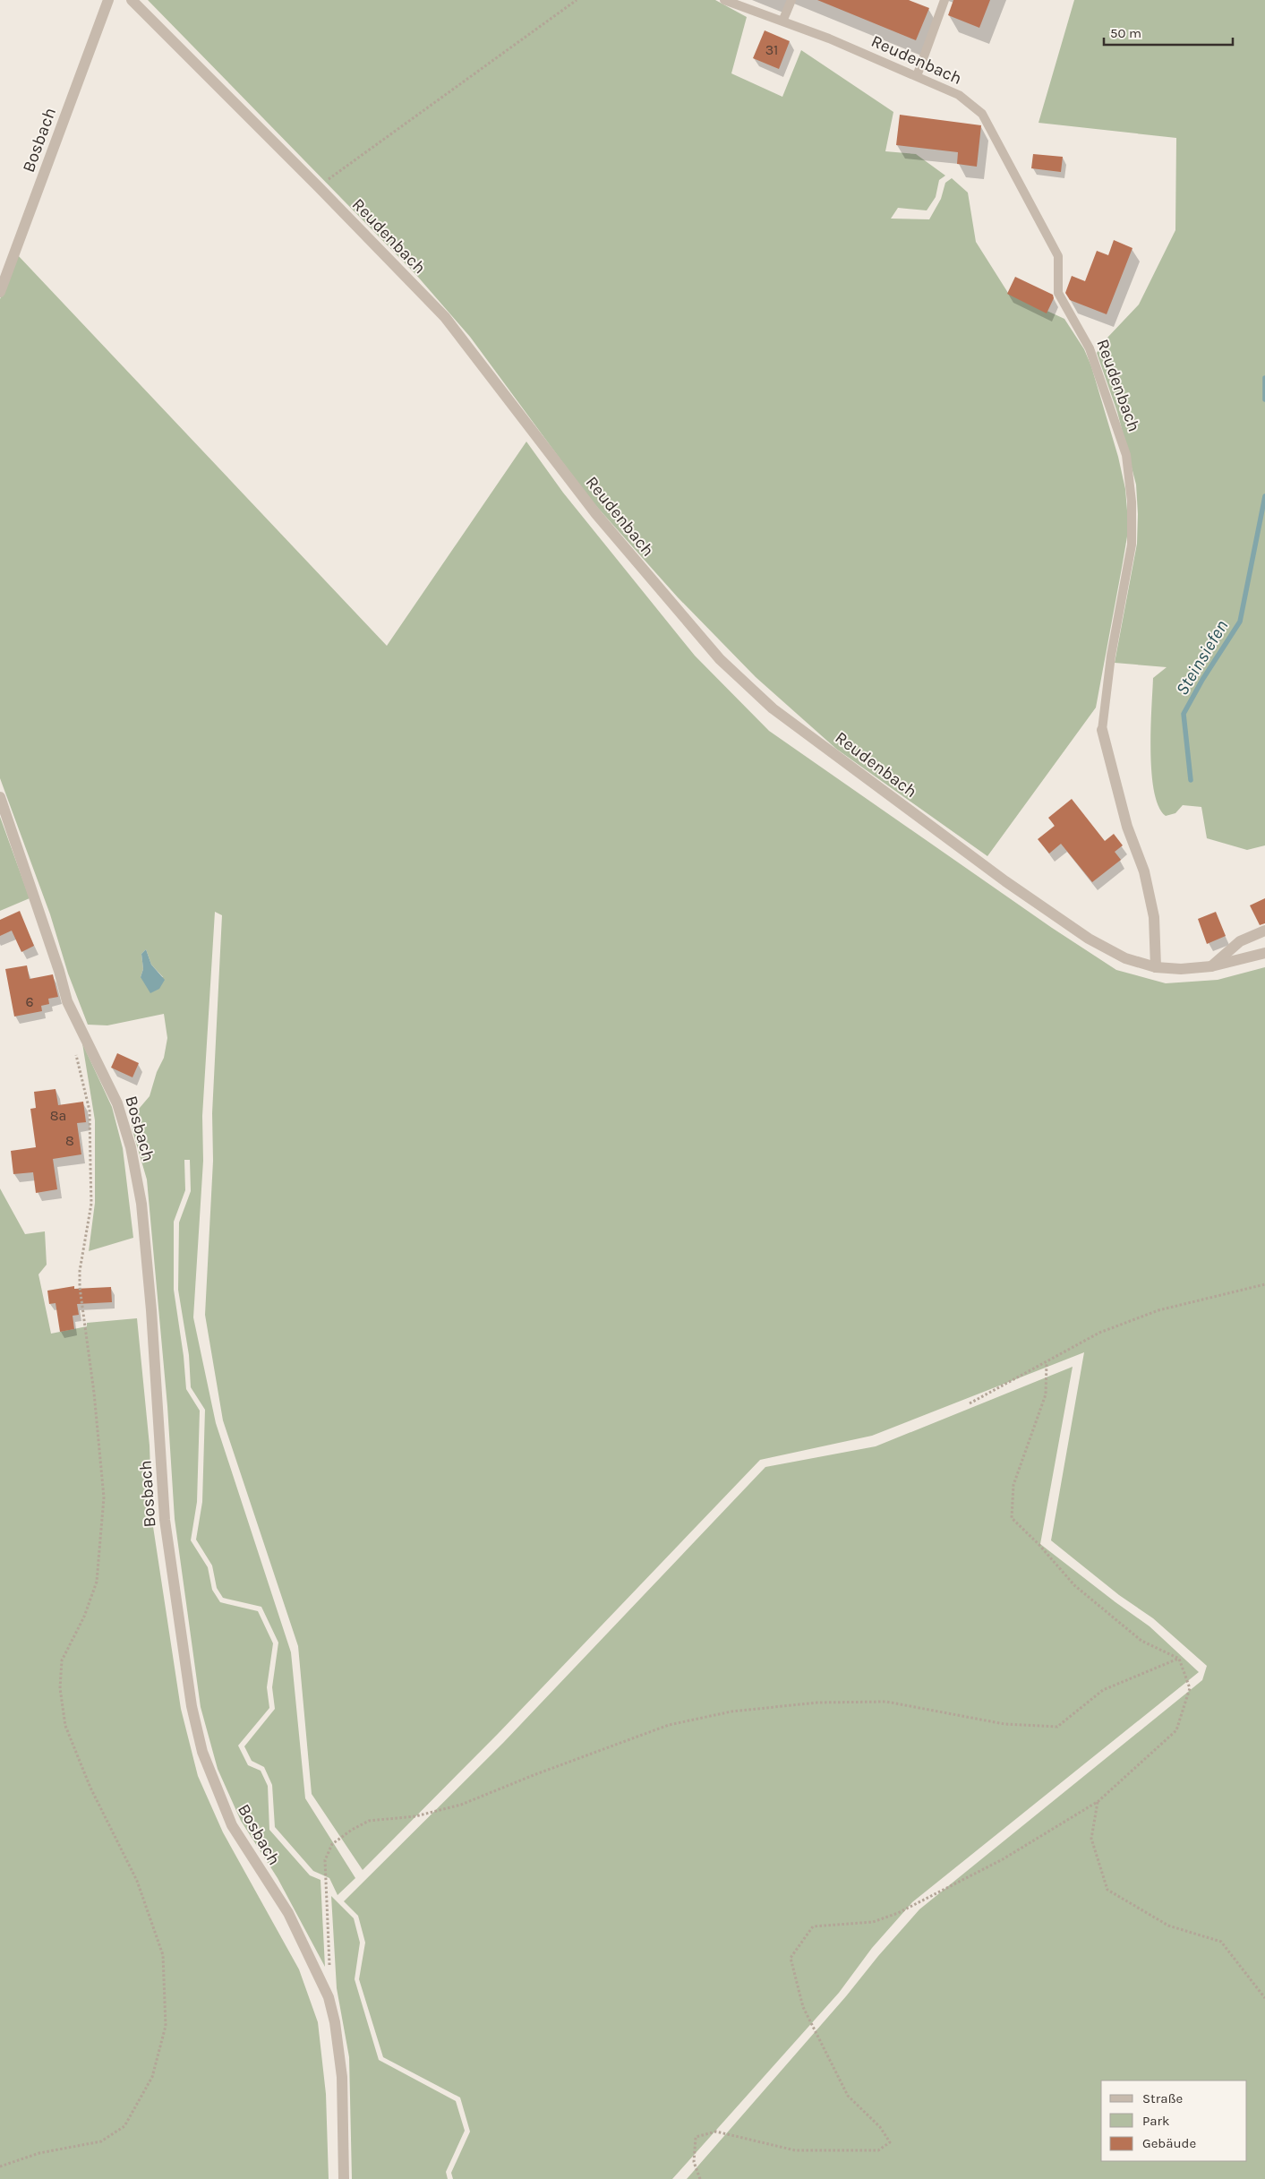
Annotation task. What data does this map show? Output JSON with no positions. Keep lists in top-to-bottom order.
{
  "streets": {
    "street": ["Reudenbach", "Bosbach"]
  },
  "water": ["Steinsiefen"],
  "house_numbers": [
    "31",
    "6",
    "8a",
    "8"
  ],
  "legend": ["Straße", "Park", "Gebäude"],
  "scale_bar": "50 m"
}
